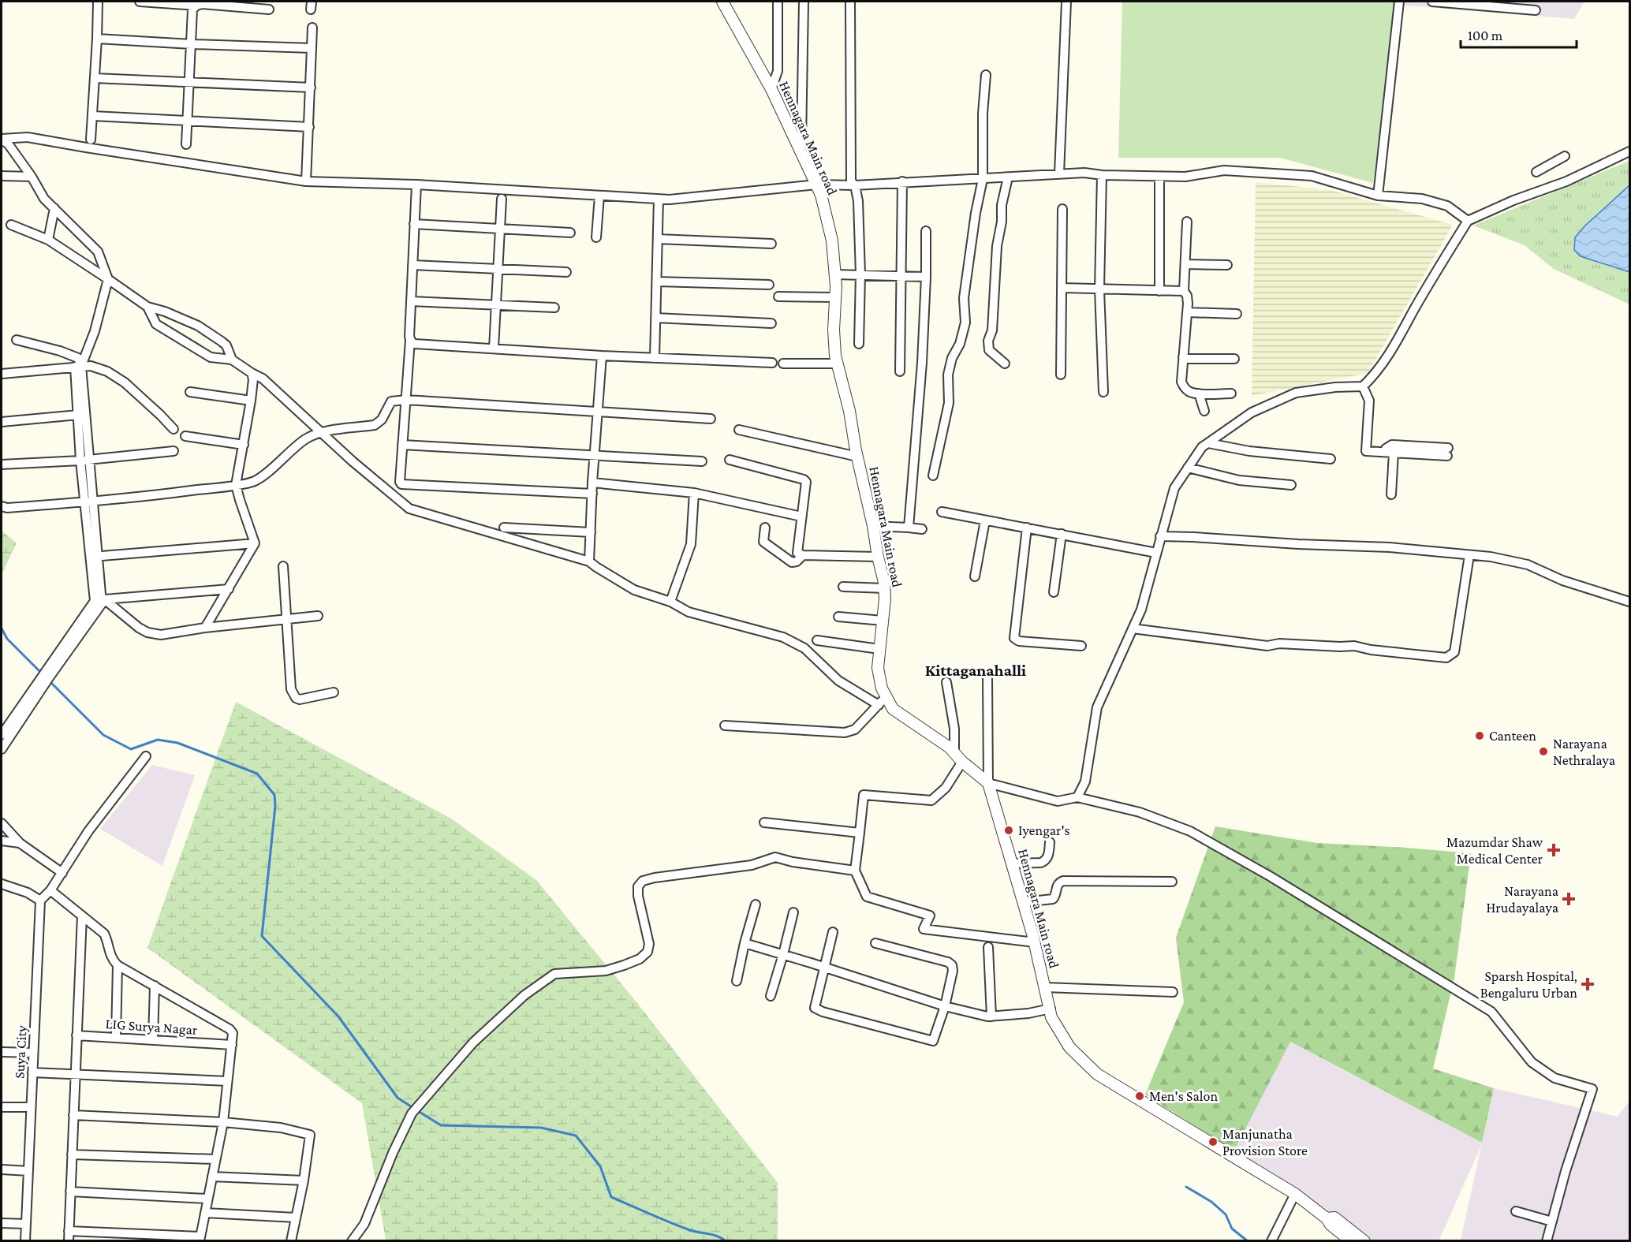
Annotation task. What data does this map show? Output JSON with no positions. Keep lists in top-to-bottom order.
{
  "streets": {
    "street": ["Hennagara Main road", "LIG Surya Nagar", "Suya City"]
  },
  "districts": ["Kittaganahalli"],
  "places": {
    "other": [
      "Canteen",
      "Narayana Nethralaya",
      "Iyengar's",
      "Men's Salon",
      "Manjunatha Provision Store"
    ],
    "health": ["Mazumdar Shaw Medical Center", "Narayana Hrudayalaya", "Sparsh Hospital, Bengaluru Urban"]
  },
  "scale_bar": "100 m"
}
